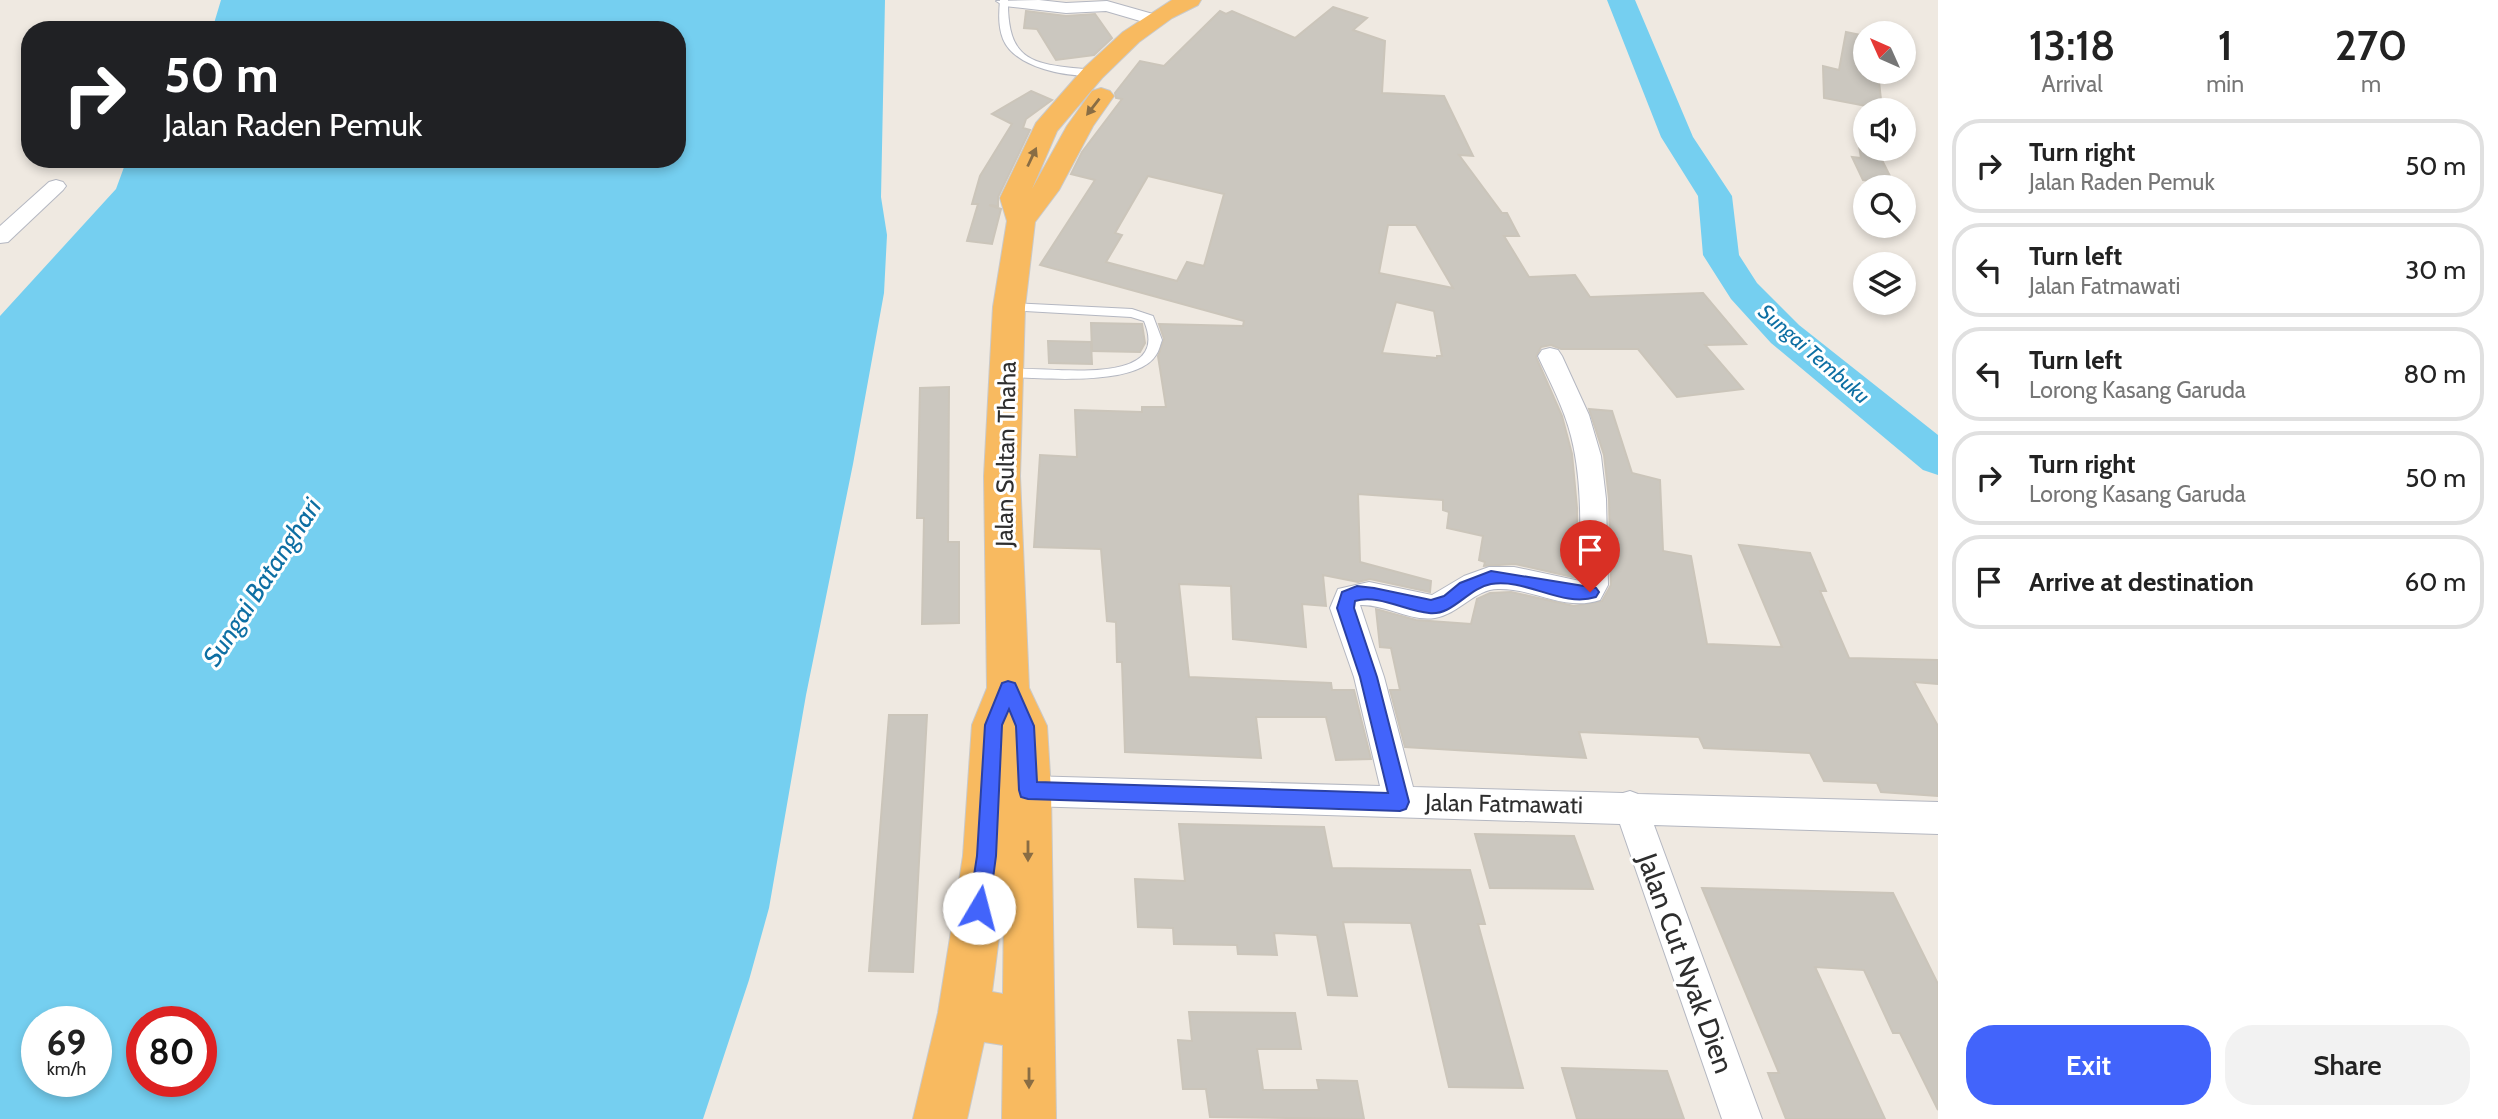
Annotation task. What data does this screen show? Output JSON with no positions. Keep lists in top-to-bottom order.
{
  "streets": {
    "highway": ["Jalan Sultan Thaha"],
    "street": ["Jalan Fatmawati", "Jalan Cut Nyak Dien"]
  },
  "crossings": [
    ["Jalan Fatmawati", "Jalan Cut Nyak Dien"]
  ],
  "water": ["Sungai Tembuku", "Sungai Batanghari"],
  "north": "top left",
  "page": {
    "eta": [
      "13:18",
      "Arrival",
      "1",
      "min",
      "270",
      "m"
    ],
    "turn": ["50 m", "Jalan Raden Pemuk"],
    "list": [
      {
        "name": "Turn right",
        "note": "Jalan Raden Pemuk",
        "value": "50 m"
      },
      {
        "name": "Turn left",
        "note": "Jalan Fatmawati",
        "value": "30 m"
      },
      {
        "name": "Turn left",
        "note": "Lorong Kasang Garuda",
        "value": "80 m"
      },
      {
        "name": "Turn right",
        "note": "Lorong Kasang Garuda",
        "value": "50 m"
      },
      {
        "name": "Arrive at destination",
        "value": "60 m"
      }
    ],
    "speed": "69 km/h",
    "limit": "80",
    "buttons": ["Exit", "Share"]
  }
}
